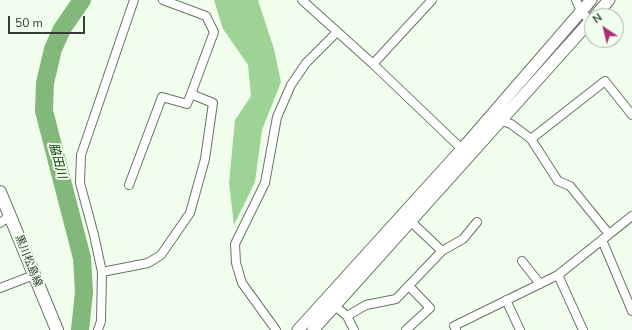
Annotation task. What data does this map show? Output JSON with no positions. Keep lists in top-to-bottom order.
{
  "streets": {
    "main road": ["黒川松島線"]
  },
  "water": ["脇田川"],
  "scale_bar": "50 m",
  "north": "top left"
}
